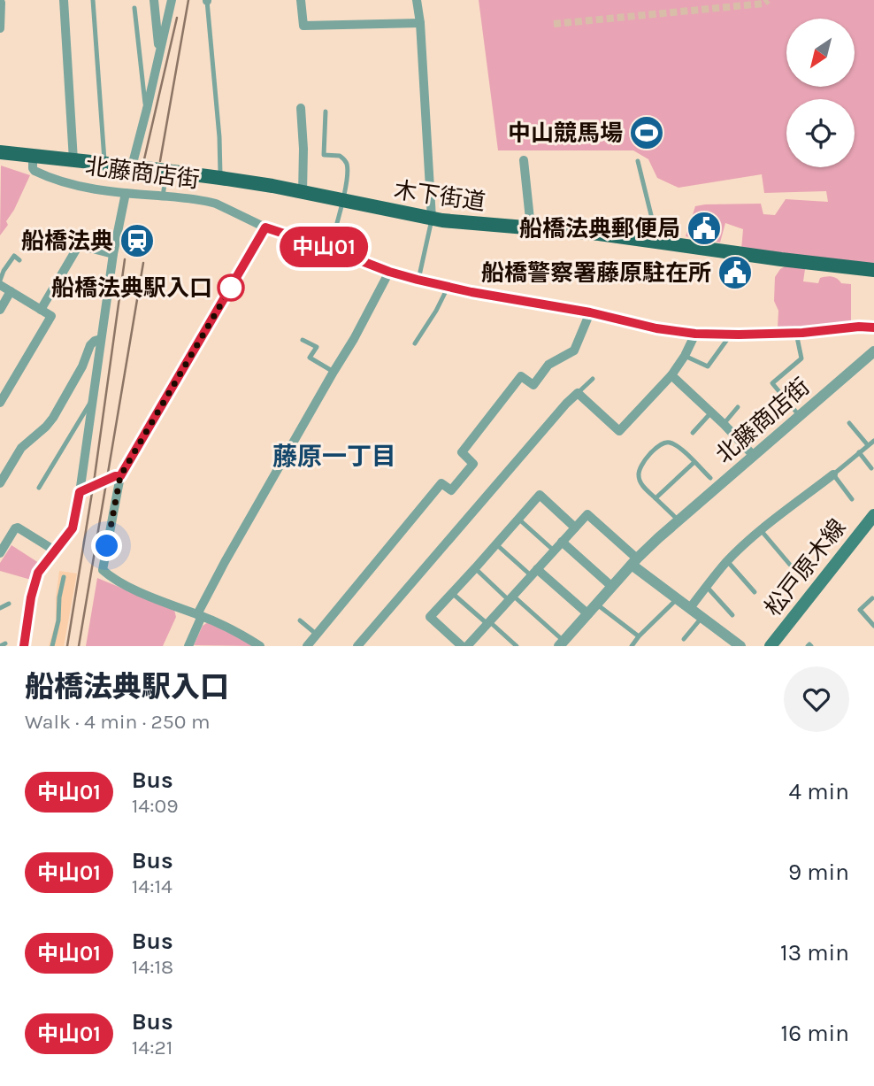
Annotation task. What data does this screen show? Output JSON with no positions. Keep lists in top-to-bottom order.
{
  "streets": {
    "main road": ["木下街道", "松戸原木線"],
    "street": ["北藤商店街"]
  },
  "crossings": [
    ["北藤商店街", "木下街道"]
  ],
  "districts": ["藤原一丁目"],
  "places": {
    "sports": ["中山競馬場"],
    "public building": ["船橋法典郵便局", "船橋警察署藤原駐在所"],
    "station": ["船橋法典"],
    "other": ["船橋法典駅入口"]
  },
  "lines": ["bus line 中山01"],
  "north": "bottom left",
  "page": {
    "on_map": "中山01",
    "heading": ["船橋法典駅入口", "Walk · 4 min · 250 m"],
    "list": [
      {
        "mark": "中山01",
        "name": "Bus",
        "note": "14:09",
        "value": "4 min"
      },
      {
        "mark": "中山01",
        "name": "Bus",
        "note": "14:14",
        "value": "9 min"
      },
      {
        "mark": "中山01",
        "name": "Bus",
        "note": "14:18",
        "value": "13 min"
      },
      {
        "mark": "中山01",
        "name": "Bus",
        "note": "14:21",
        "value": "16 min"
      }
    ]
  }
}
